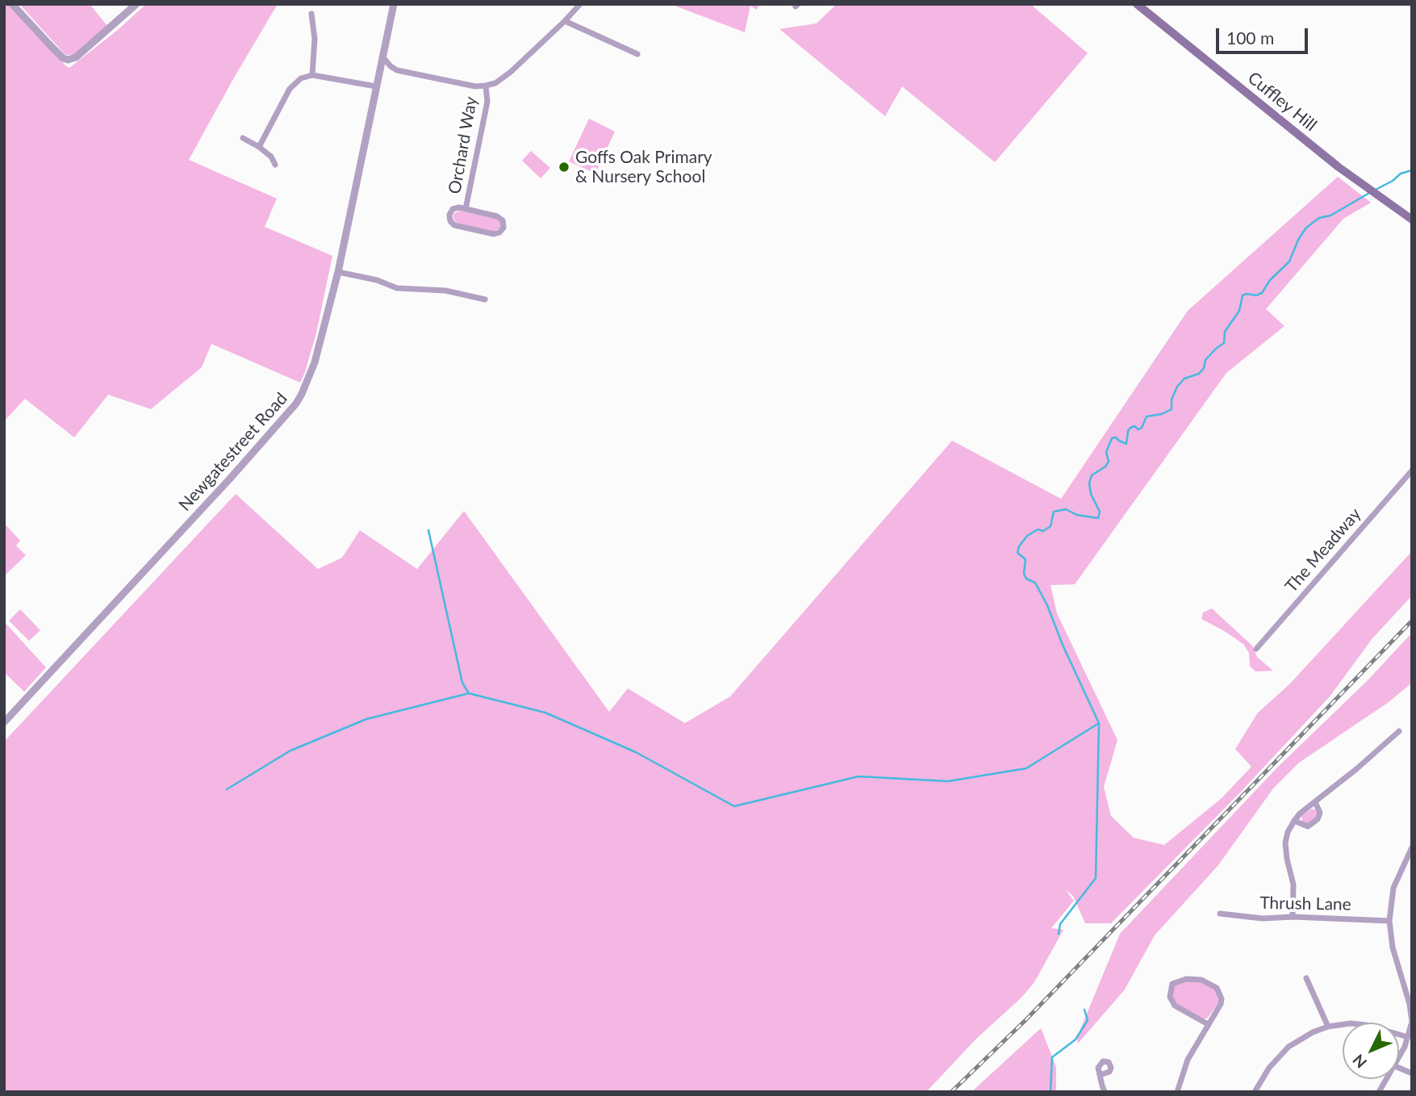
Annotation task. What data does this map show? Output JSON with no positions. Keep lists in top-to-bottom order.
{
  "streets": {
    "main road": ["Cuffley Hill"],
    "street": [
      "Orchard Way",
      "Newgatestreet Road",
      "The Meadway",
      "Thrush Lane"
    ]
  },
  "places": ["Goffs Oak Primary & Nursery School"],
  "scale_bar": "100 m",
  "north": "bottom left"
}
